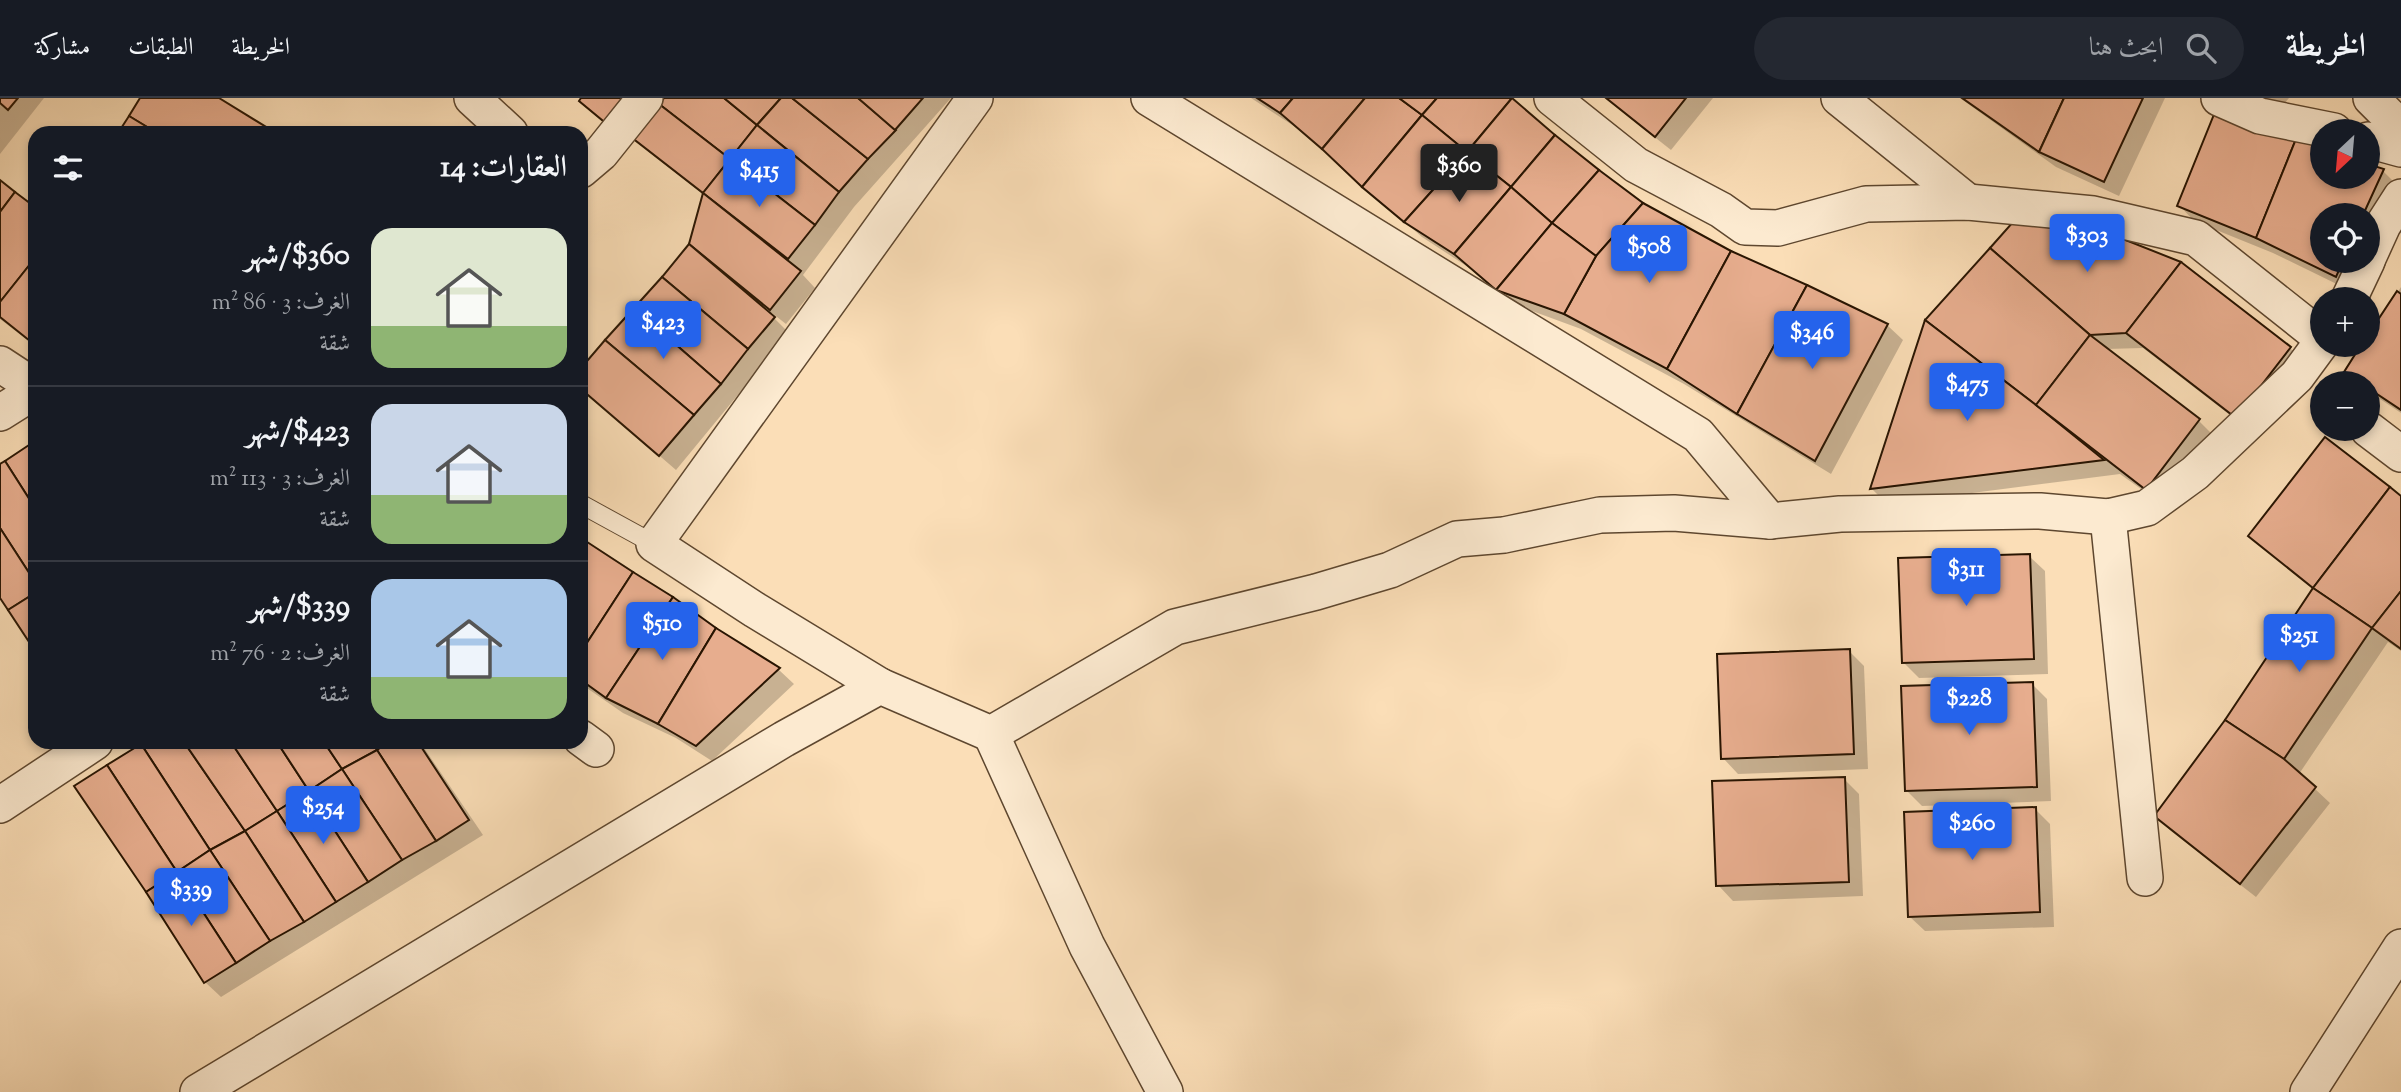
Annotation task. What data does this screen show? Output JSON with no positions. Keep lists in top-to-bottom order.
{
  "north": "bottom left",
  "page": {
    "header": "الخريطة",
    "search": "ابحث هنا",
    "nav": ["الخريطة", "الطبقات", "مشاركة"],
    "map_buttons": ["+", "−"],
    "heading": "العقارات: 14",
    "price": [
      "$360",
      "$415",
      "$303",
      "$508",
      "$423",
      "$346",
      "$475",
      "$311",
      "$510",
      "$251",
      "$228",
      "$254",
      "$260",
      "$339"
    ],
    "list": [
      {
        "name": "$360/شهر",
        "note": "الغرف: 3 · 86 m² · شقة"
      },
      {
        "name": "$423/شهر",
        "note": "الغرف: 3 · 113 m² · شقة"
      },
      {
        "name": "$339/شهر",
        "note": "الغرف: 2 · 76 m² · شقة"
      }
    ]
  }
}
